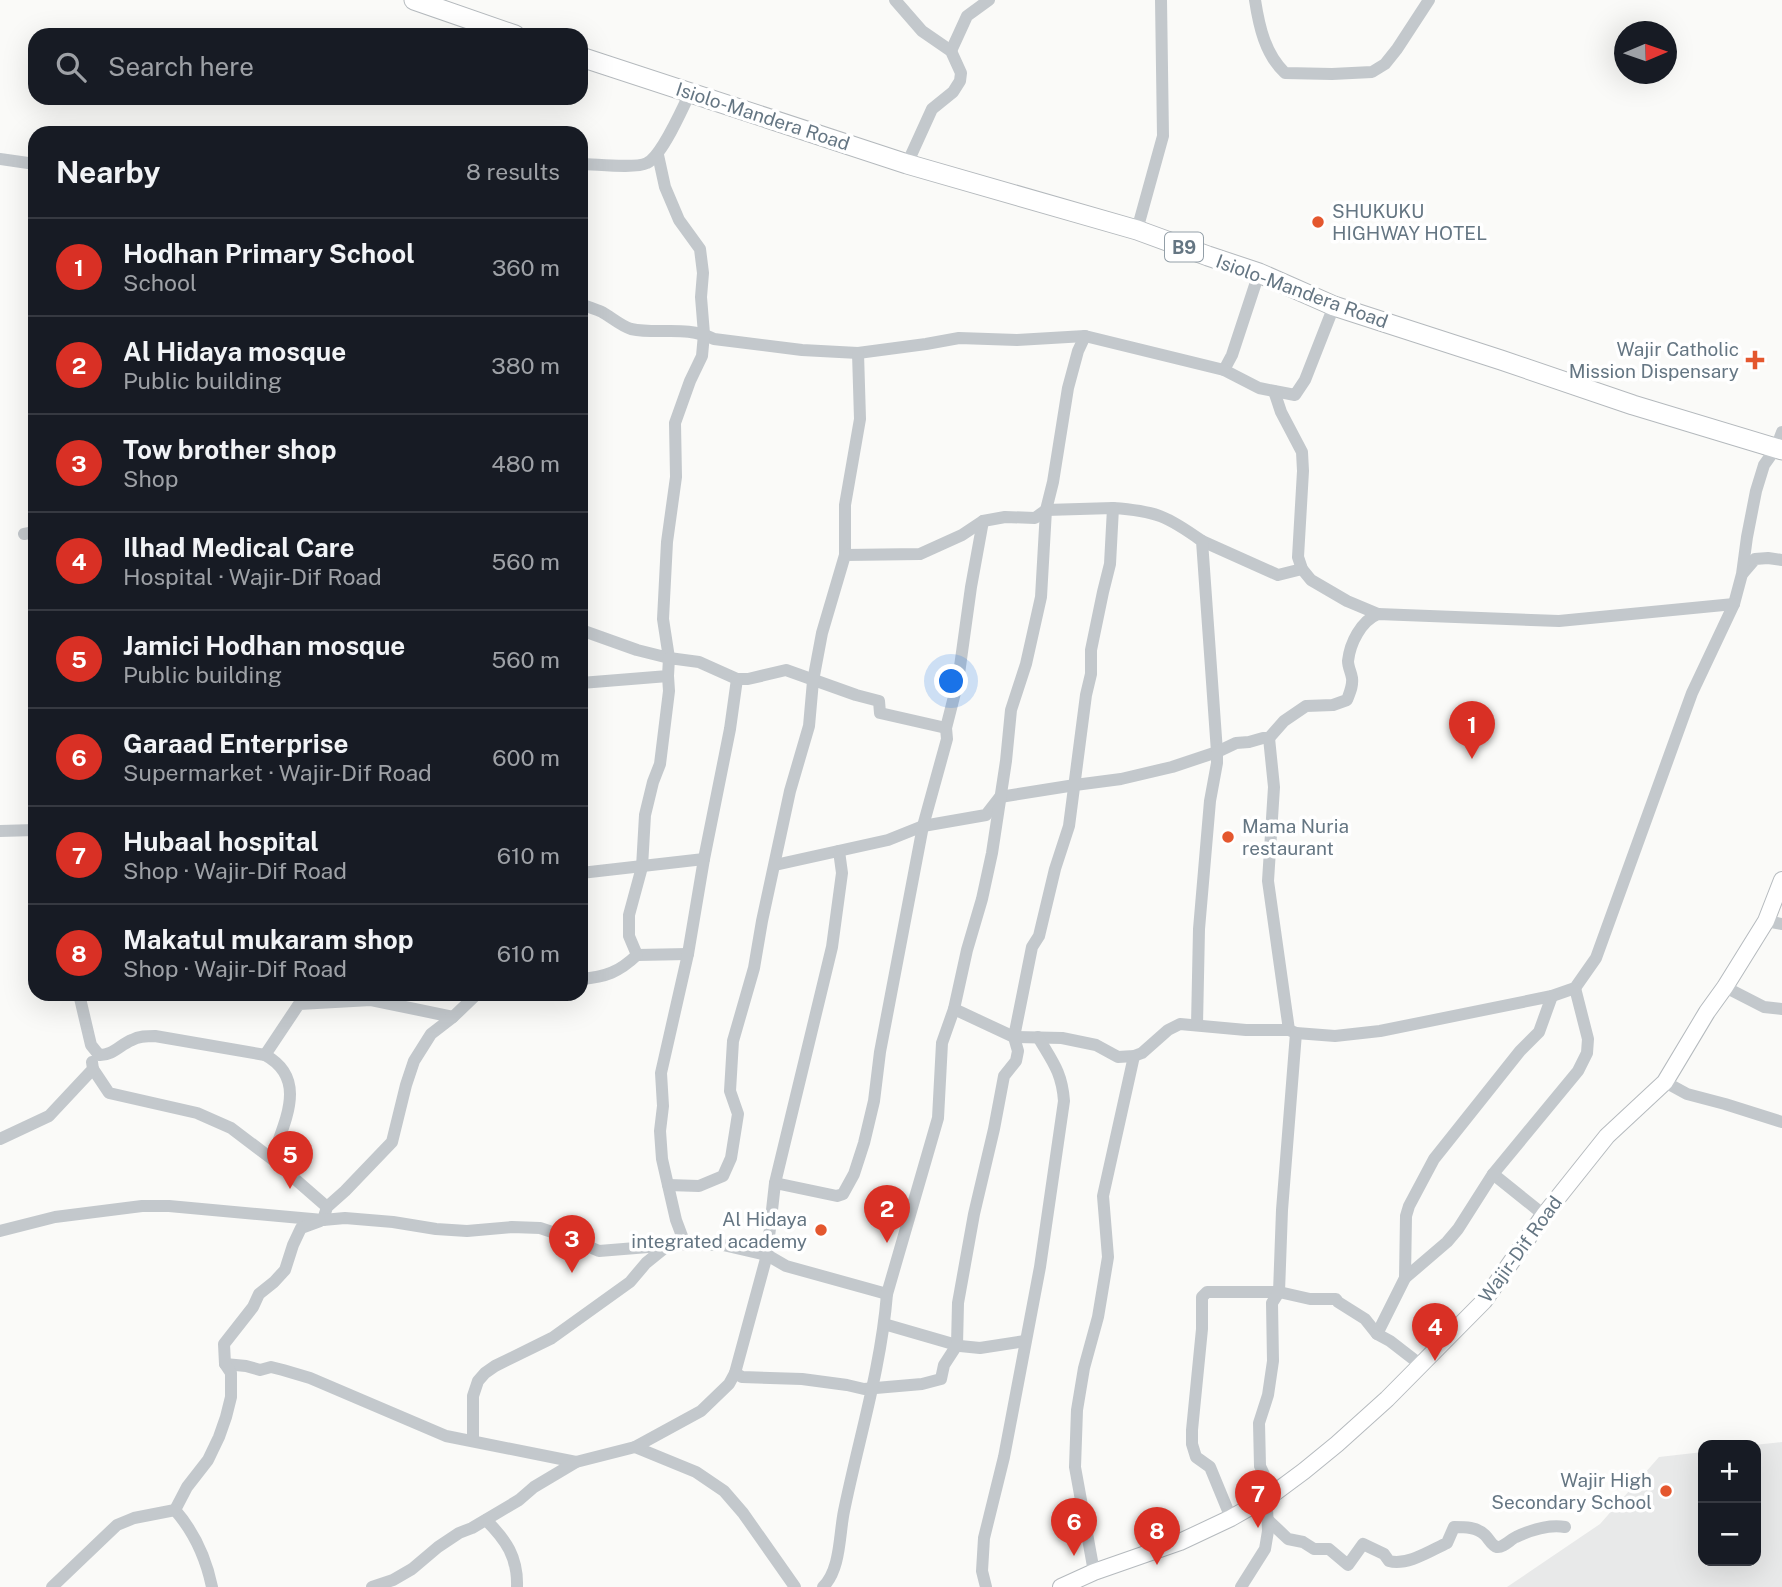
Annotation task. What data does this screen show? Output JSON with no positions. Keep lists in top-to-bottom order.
{
  "streets": {
    "highway": ["Isiolo-Mandera Road", "B9"],
    "main road": ["Wajir-Dif Road"]
  },
  "places": {
    "other": [
      "SHUKUKU HIGHWAY HOTEL",
      "Mama Nuria restaurant",
      "Al Hidaya integrated academy",
      "Wajir High Secondary School"
    ],
    "health": ["Wajir Catholic Mission Dispensary"]
  },
  "north": "right",
  "page": {
    "search": "Search here",
    "heading": ["Nearby", "8 results"],
    "list": [
      {
        "mark": "1",
        "name": "Hodhan Primary School",
        "note": "School",
        "value": "360 m"
      },
      {
        "mark": "2",
        "name": "Al Hidaya mosque",
        "note": "Public building",
        "value": "380 m"
      },
      {
        "mark": "3",
        "name": "Tow brother shop",
        "note": "Shop",
        "value": "480 m"
      },
      {
        "mark": "4",
        "name": "Ilhad Medical Care",
        "note": "Hospital · Wajir-Dif Road",
        "value": "560 m"
      },
      {
        "mark": "5",
        "name": "Jamici Hodhan mosque",
        "note": "Public building",
        "value": "560 m"
      },
      {
        "mark": "6",
        "name": "Garaad Enterprise",
        "note": "Supermarket · Wajir-Dif Road",
        "value": "600 m"
      },
      {
        "mark": "7",
        "name": "Hubaal hospital",
        "note": "Shop · Wajir-Dif Road",
        "value": "610 m"
      },
      {
        "mark": "8",
        "name": "Makatul mukaram shop",
        "note": "Shop · Wajir-Dif Road",
        "value": "610 m"
      }
    ],
    "pins": [
      "1",
      "5",
      "2",
      "3",
      "4",
      "7",
      "6",
      "8"
    ],
    "map_buttons": ["+", "−"]
  }
}
